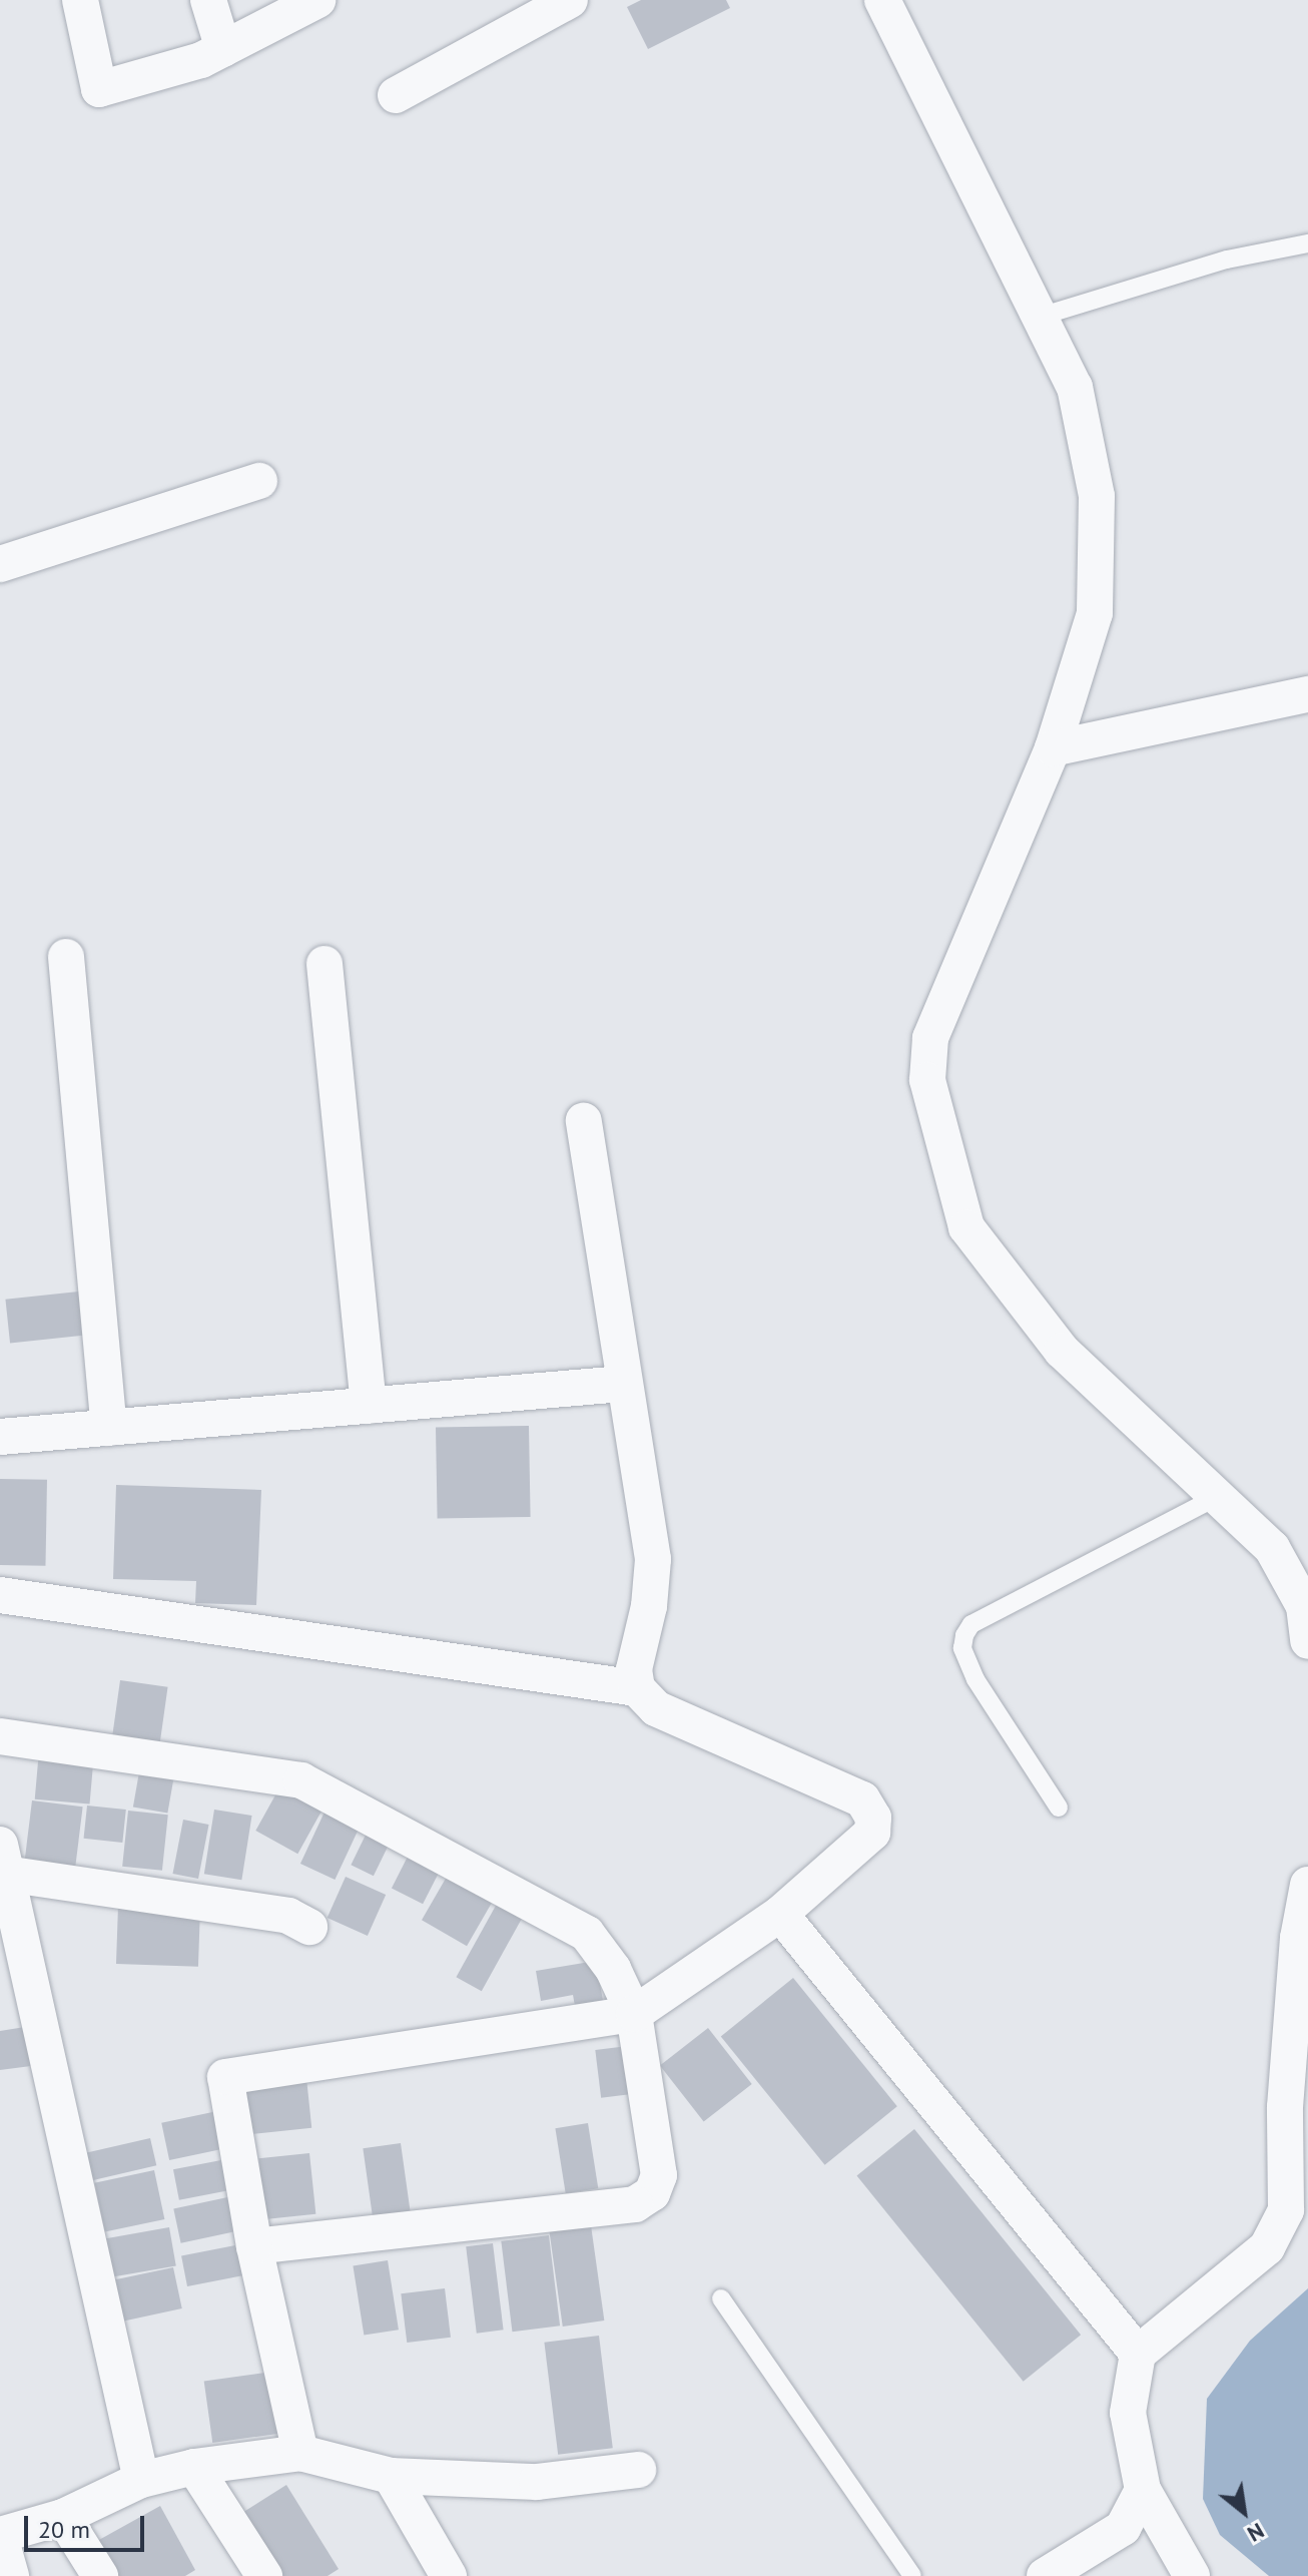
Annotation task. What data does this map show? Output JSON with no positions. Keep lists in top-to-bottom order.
{
  "scale_bar": "20 m",
  "north": "bottom right"
}
